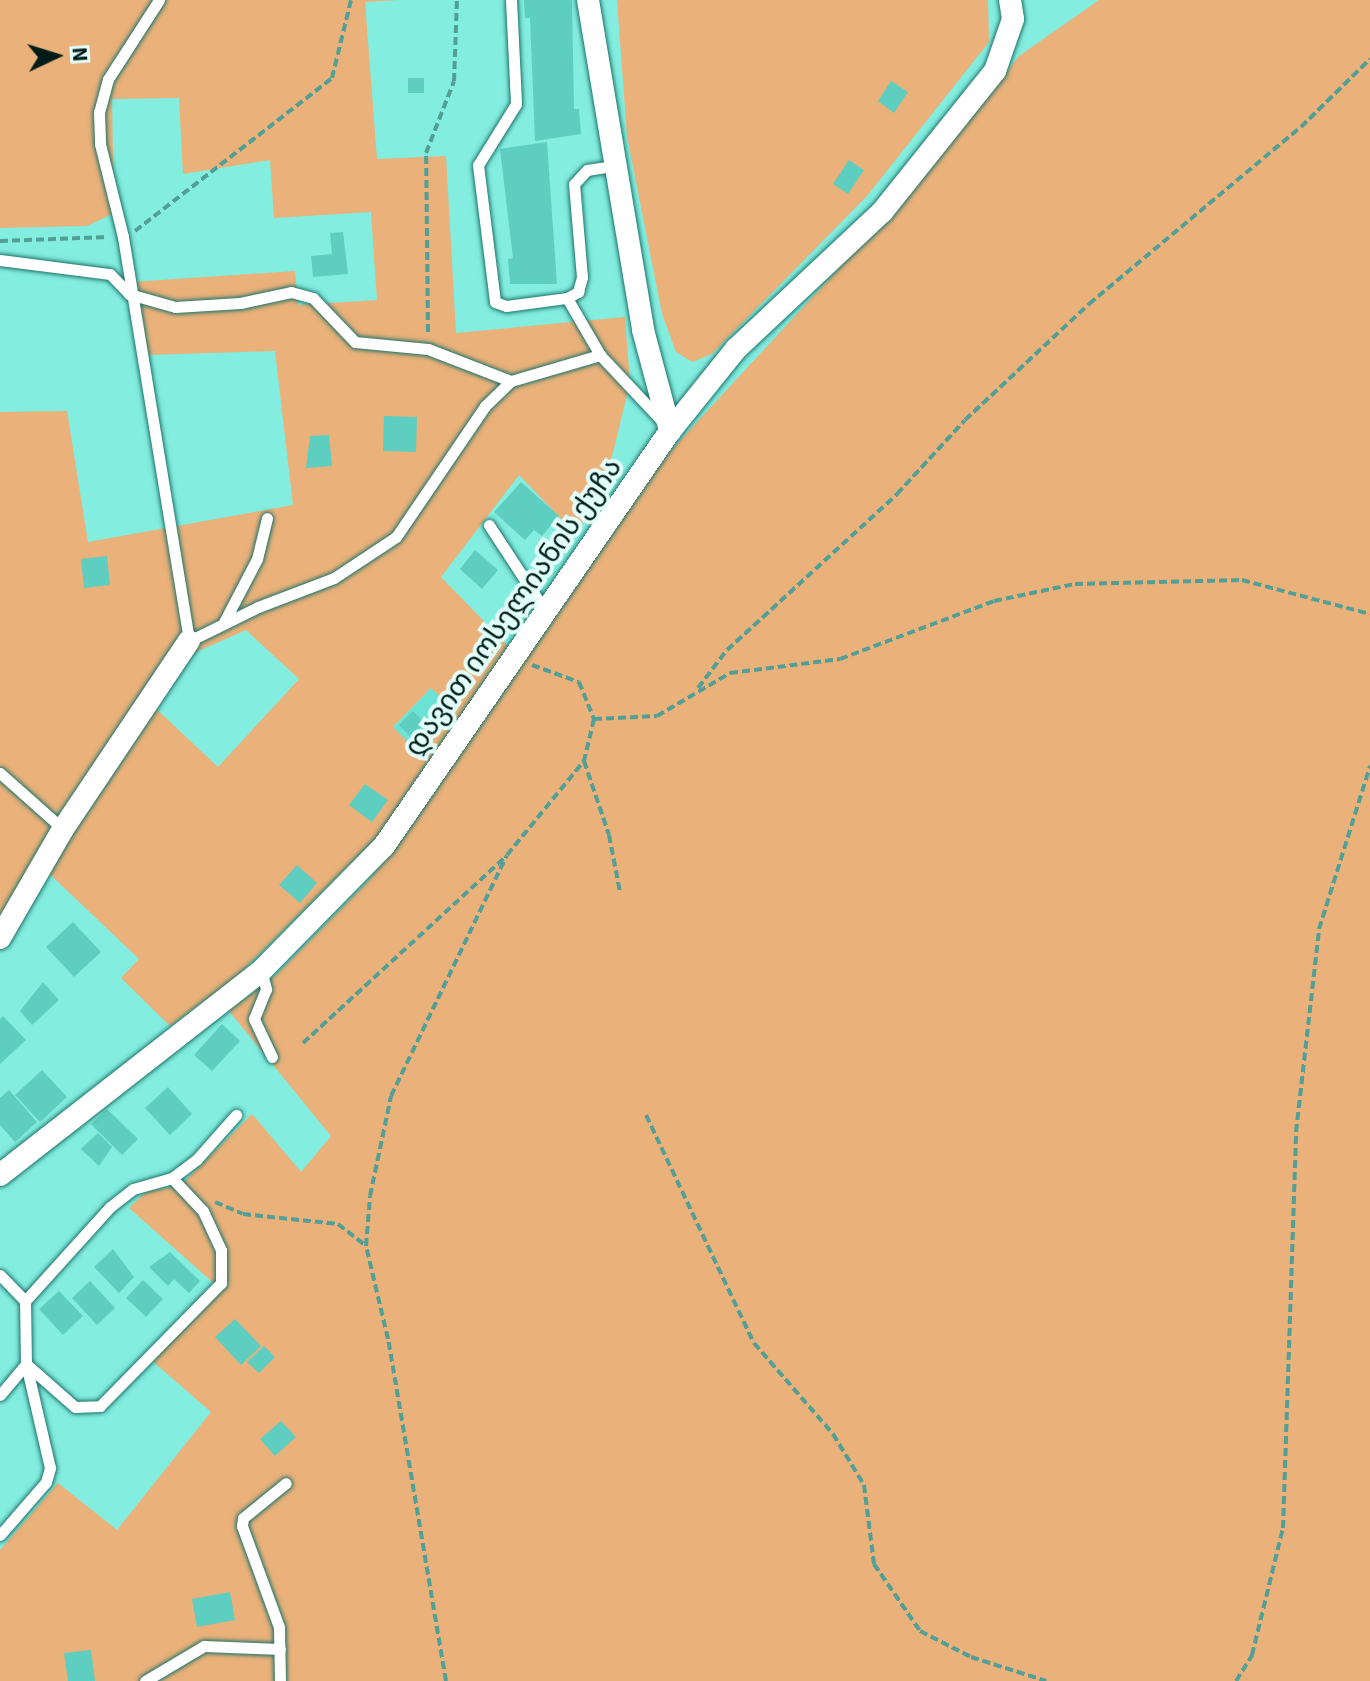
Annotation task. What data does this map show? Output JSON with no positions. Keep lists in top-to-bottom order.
{
  "streets": {
    "street": ["დავით იოსელიანის ქუჩა"]
  },
  "north": "right"
}
